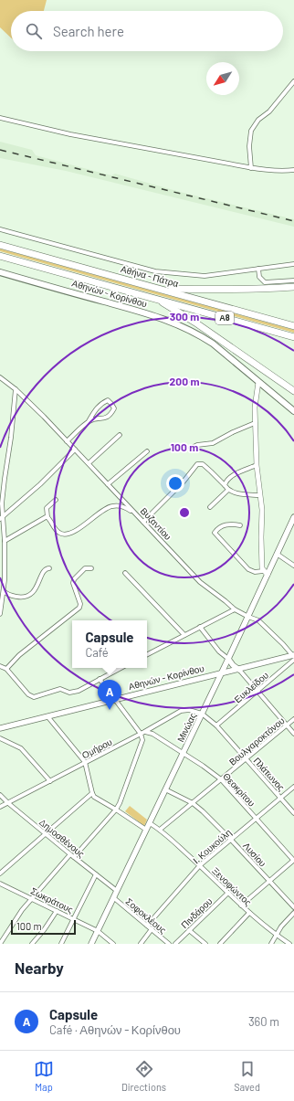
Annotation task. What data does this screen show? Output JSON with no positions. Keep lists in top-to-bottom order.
{
  "streets": {
    "highway": ["Αθήνα - Πάτρα", "Α8"],
    "main road": ["Αθηνών - Κορίνθου", "Μινώας"],
    "street": [
      "Βυζαντίου",
      "Ευκλείδου",
      "Βουλγαροκτόνου",
      "Ομήρου",
      "Πλάτωνος",
      "Θεοκρίτου",
      "Δημοσθένους",
      "Ι. Κουκούλη",
      "Λυσίου",
      "Ξενοφώντος",
      "Σωκράτους",
      "Πινδάρου",
      "Σοφοκλέους"
    ]
  },
  "crossings": [
    ["Αθηνών - Κορίνθου", "Βυζαντίου"],
    ["Αθηνών - Κορίνθου", "Ευκλείδου"],
    ["Αθηνών - Κορίνθου", "Μινώας"],
    ["Βυζαντίου", "Ευκλείδου"],
    ["Βυζαντίου", "Μινώας"],
    ["Ευκλείδου", "Πλάτωνος"],
    ["Μινώας", "Ομήρου"],
    ["Μινώας", "Πλάτωνος"],
    ["Μινώας", "Θεοκρίτου"],
    ["Μινώας", "Δημοσθένους"],
    ["Μινώας", "Λυσίου"],
    ["Μινώας", "Ξενοφώντος"],
    ["Μινώας", "Σωκράτους"],
    ["Μινώας", "Σοφοκλέους"],
    ["Βουλγαροκτόνου", "Πλάτωνος"],
    ["Βουλγαροκτόνου", "Θεοκρίτου"],
    ["Βουλγαροκτόνου", "Λυσίου"],
    ["Βουλγαροκτόνου", "Ξενοφώντος"],
    ["Ομήρου", "Πλάτωνος"],
    ["Ομήρου", "Θεοκρίτου"],
    ["Ομήρου", "Δημοσθένους"],
    ["Πλάτωνος", "Ι. Κουκούλη"],
    ["Θεοκρίτου", "Ι. Κουκούλη"],
    ["Ι. Κουκούλη", "Λυσίου"],
    ["Ι. Κουκούλη", "Ξενοφώντος"],
    ["Ι. Κουκούλη", "Σοφοκλέους"],
    ["Ξενοφώντος", "Πινδάρου"]
  ],
  "scale_bar": "100 m",
  "north": "bottom left",
  "page": {
    "search": "Search here",
    "popup": ["Capsule", "Café"],
    "pins": "A",
    "scale": "100 m",
    "heading": "Nearby",
    "list": [
      {
        "mark": "A",
        "name": "Capsule",
        "note": "Café · Αθηνών - Κορίνθου",
        "value": "360 m"
      }
    ],
    "nav": ["Map", "Directions", "Saved"]
  },
  "rings": ["300 m", "200 m", "100 m"]
}
